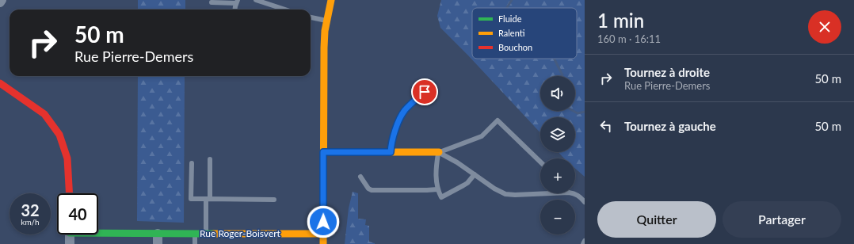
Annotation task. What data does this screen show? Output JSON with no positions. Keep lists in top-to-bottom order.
{
  "streets": {
    "street": ["Rue Roger-Boisvert"]
  },
  "legend": ["Fluide", "Ralenti", "Bouchon"],
  "page": {
    "heading": ["1 min", "160 m · 16:11"],
    "turn": ["50 m", "Rue Pierre-Demers"],
    "list": [
      {
        "name": "Tournez à droite",
        "note": "Rue Pierre-Demers",
        "value": "50 m"
      },
      {
        "name": "Tournez à gauche",
        "value": "50 m"
      }
    ],
    "map_buttons": ["+", "−"],
    "speed": "32 km/h",
    "limit": "40",
    "buttons": ["Quitter", "Partager"]
  }
}
